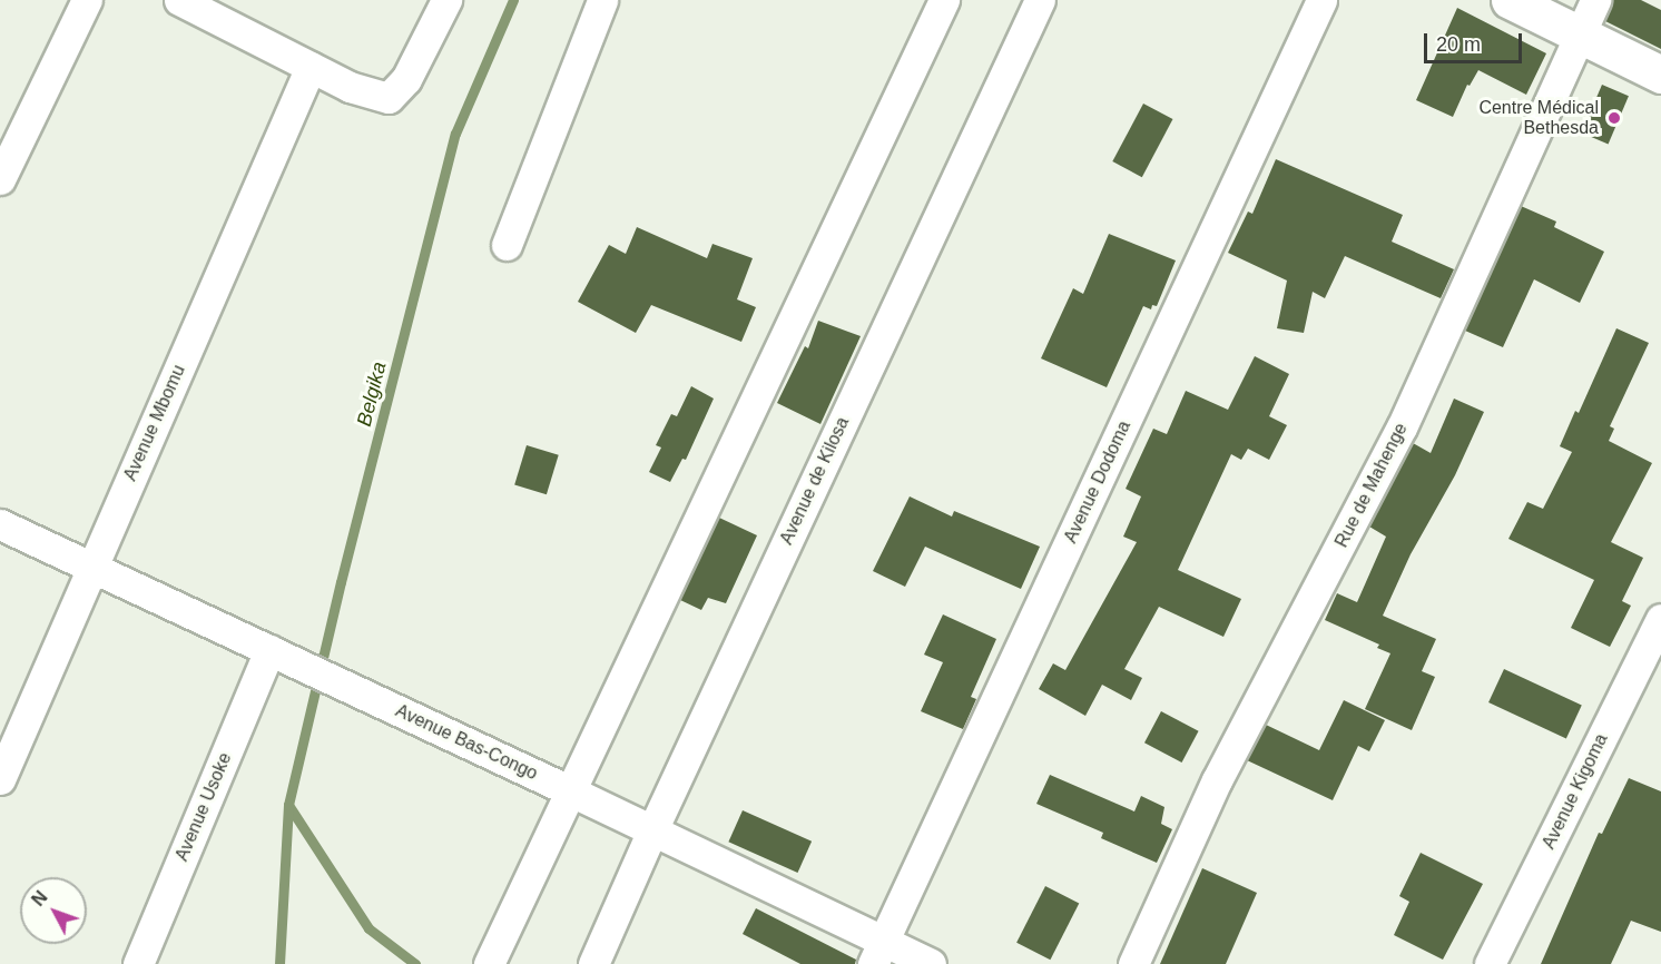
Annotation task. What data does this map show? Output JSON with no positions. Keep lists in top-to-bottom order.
{
  "streets": {
    "street": [
      "Avenue Mbomu",
      "Avenue de Kilosa",
      "Avenue Dodoma",
      "Rue de Mahenge",
      "Avenue Bas-Congo",
      "Avenue Kigoma",
      "Avenue Usoke"
    ]
  },
  "crossings": [
    ["Avenue Mbomu", "Avenue Bas-Congo"],
    ["Avenue de Kilosa", "Avenue Bas-Congo"],
    ["Avenue Dodoma", "Avenue Bas-Congo"],
    ["Avenue Bas-Congo", "Avenue Usoke"]
  ],
  "water": ["Belgika"],
  "places": ["Centre Médical Bethesda"],
  "scale_bar": "20 m",
  "north": "top left"
}
